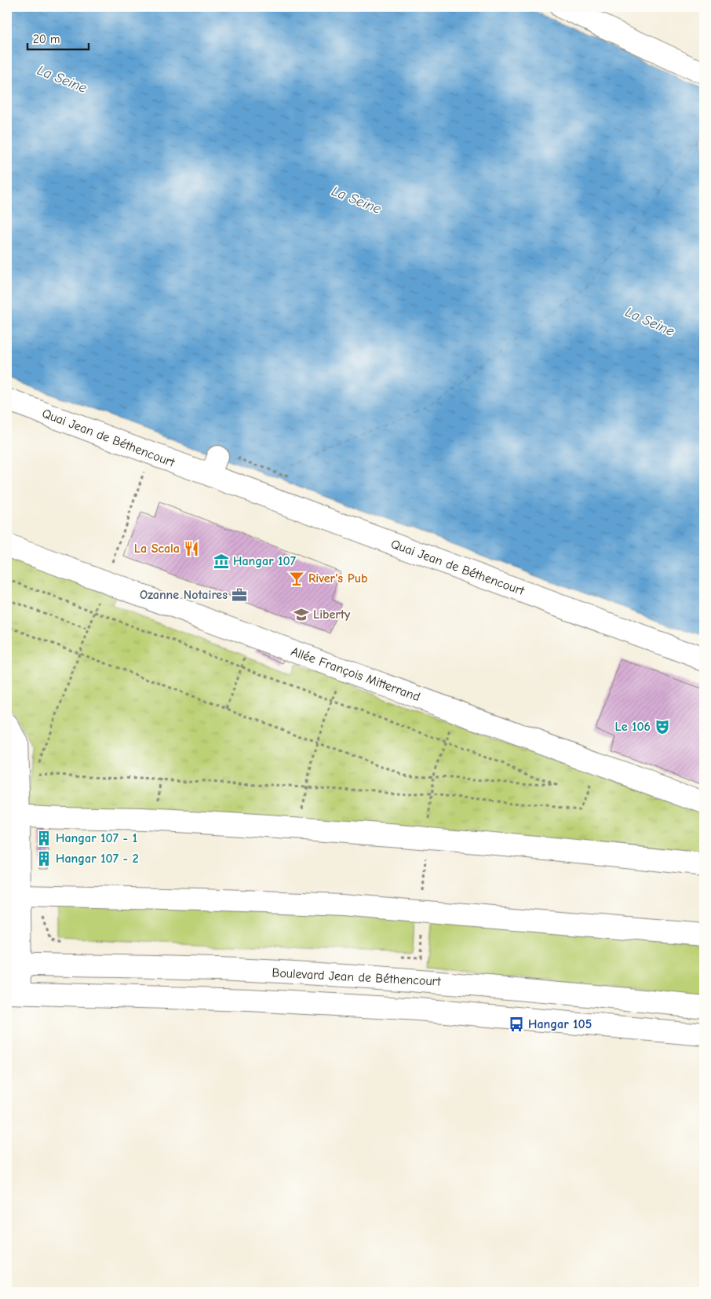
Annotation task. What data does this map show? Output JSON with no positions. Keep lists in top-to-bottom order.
{
  "streets": {
    "street": ["Quai Jean de Béthencourt", "Allée François Mitterrand", "Boulevard Jean de Béthencourt"]
  },
  "water": ["La Seine"],
  "places": {
    "restaurant": ["La Scala"],
    "museum": ["Hangar 107"],
    "bar": ["River's Pub"],
    "office": ["Ozanne Notaires"],
    "school or university": ["Liberty"],
    "theatre": ["Le 106"],
    "building": ["Hangar 107 - 1", "Hangar 107 - 2"],
    "bus stop": ["Hangar 105"]
  },
  "scale_bar": "20 m"
}
